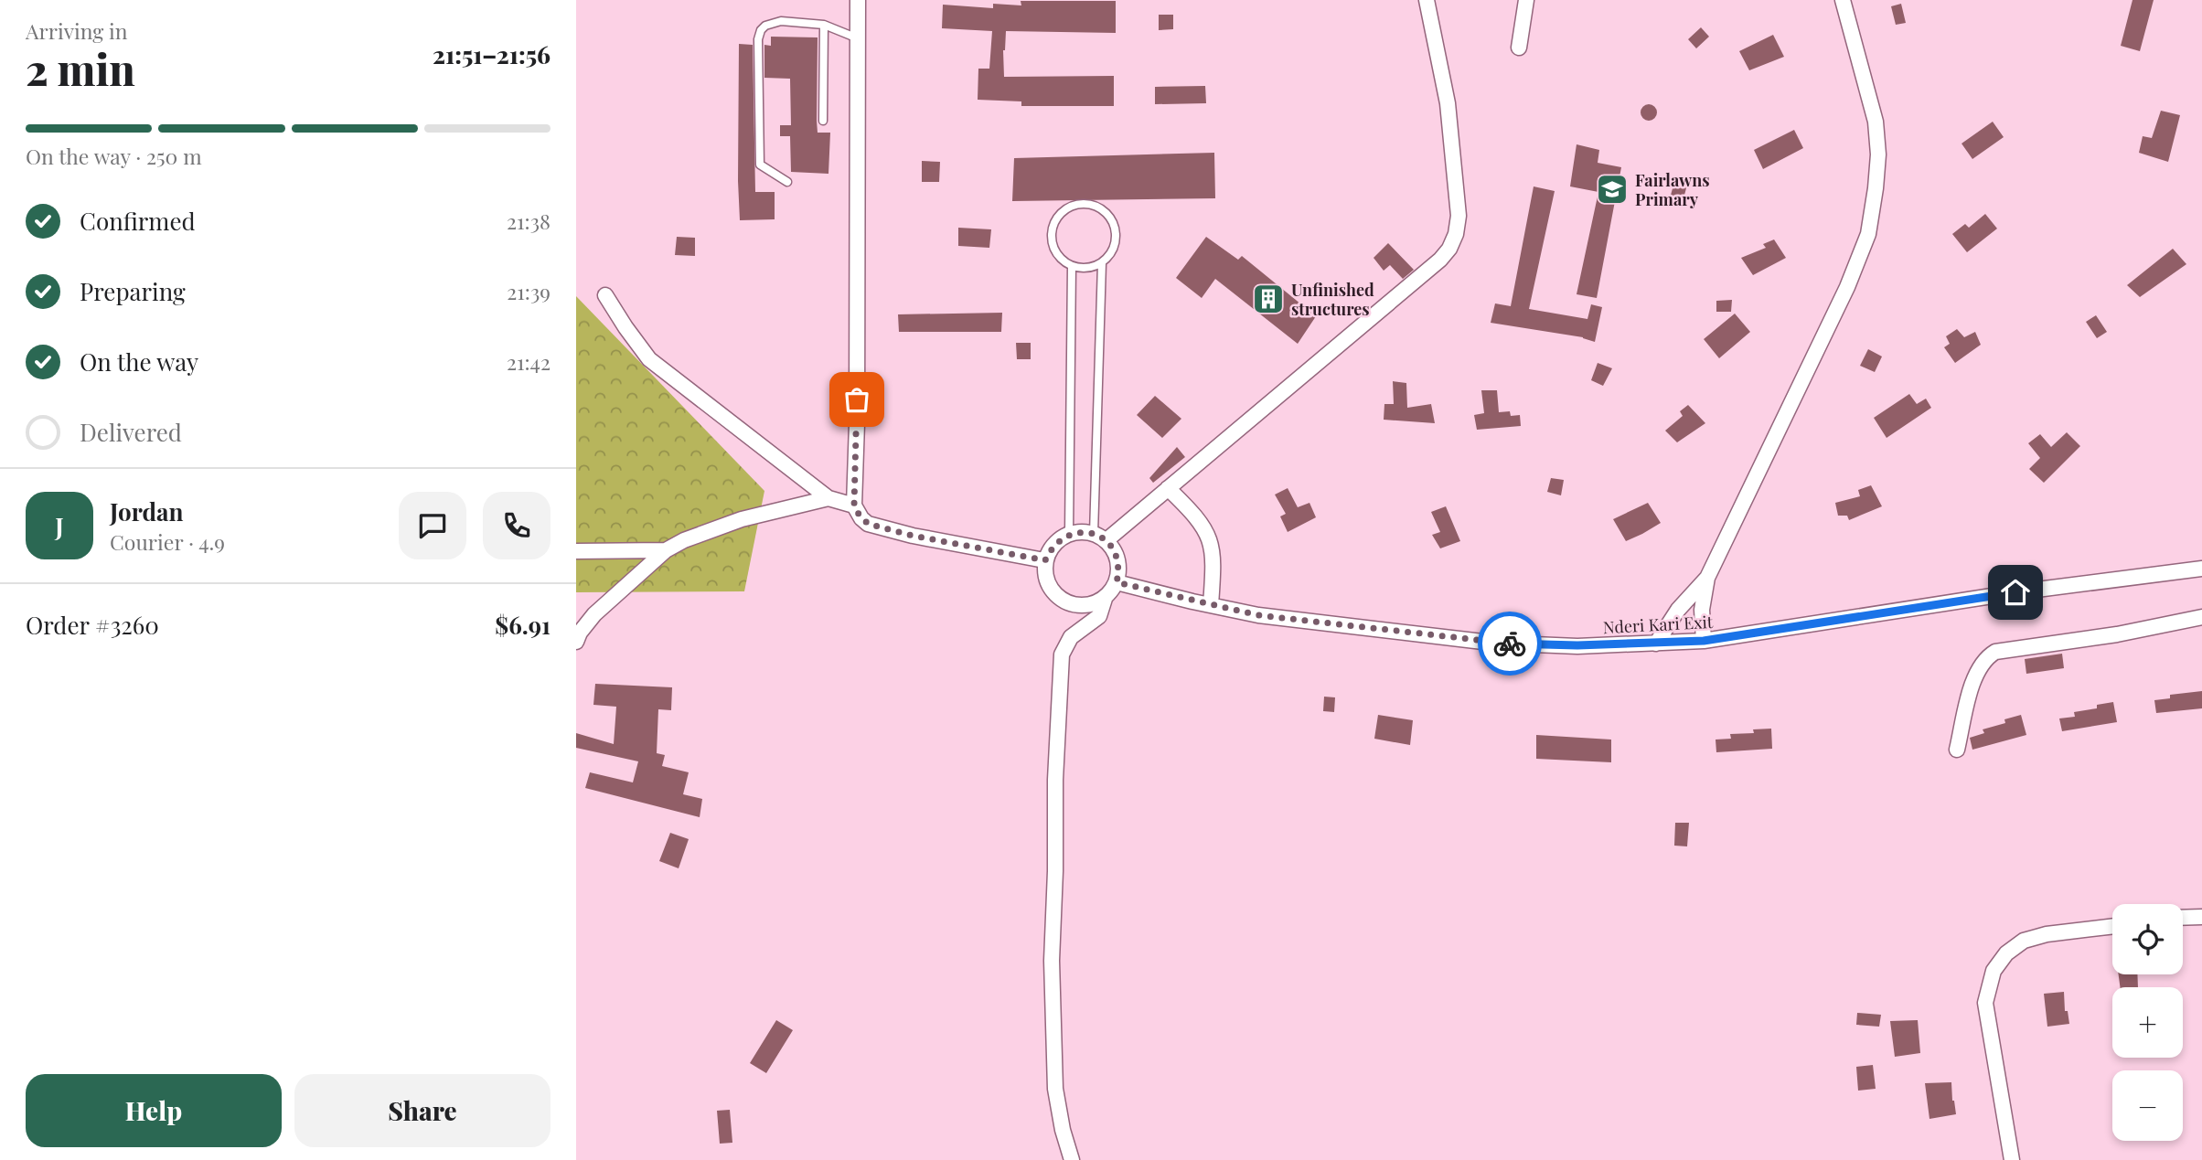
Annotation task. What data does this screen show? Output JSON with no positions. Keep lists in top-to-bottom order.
{
  "streets": {
    "street": ["Nderi Kari Exit"]
  },
  "places": {
    "school or university": ["Fairlawns Primary"],
    "building": ["Unfinished structures"]
  },
  "page": {
    "heading": ["2 min", "Arriving in", "21:51–21:56"],
    "panel": [
      "Jordan",
      "Courier · 4.9",
      "Order #3260",
      "$6.91"
    ],
    "bar": "On the way · 250 m",
    "list": [
      ["Confirmed", "21:38"],
      ["Preparing", "21:39"],
      ["On the way", "21:42"],
      "Delivered"
    ],
    "round": "J",
    "map_buttons": ["+", "−"],
    "buttons": ["Help", "Share"]
  }
}
